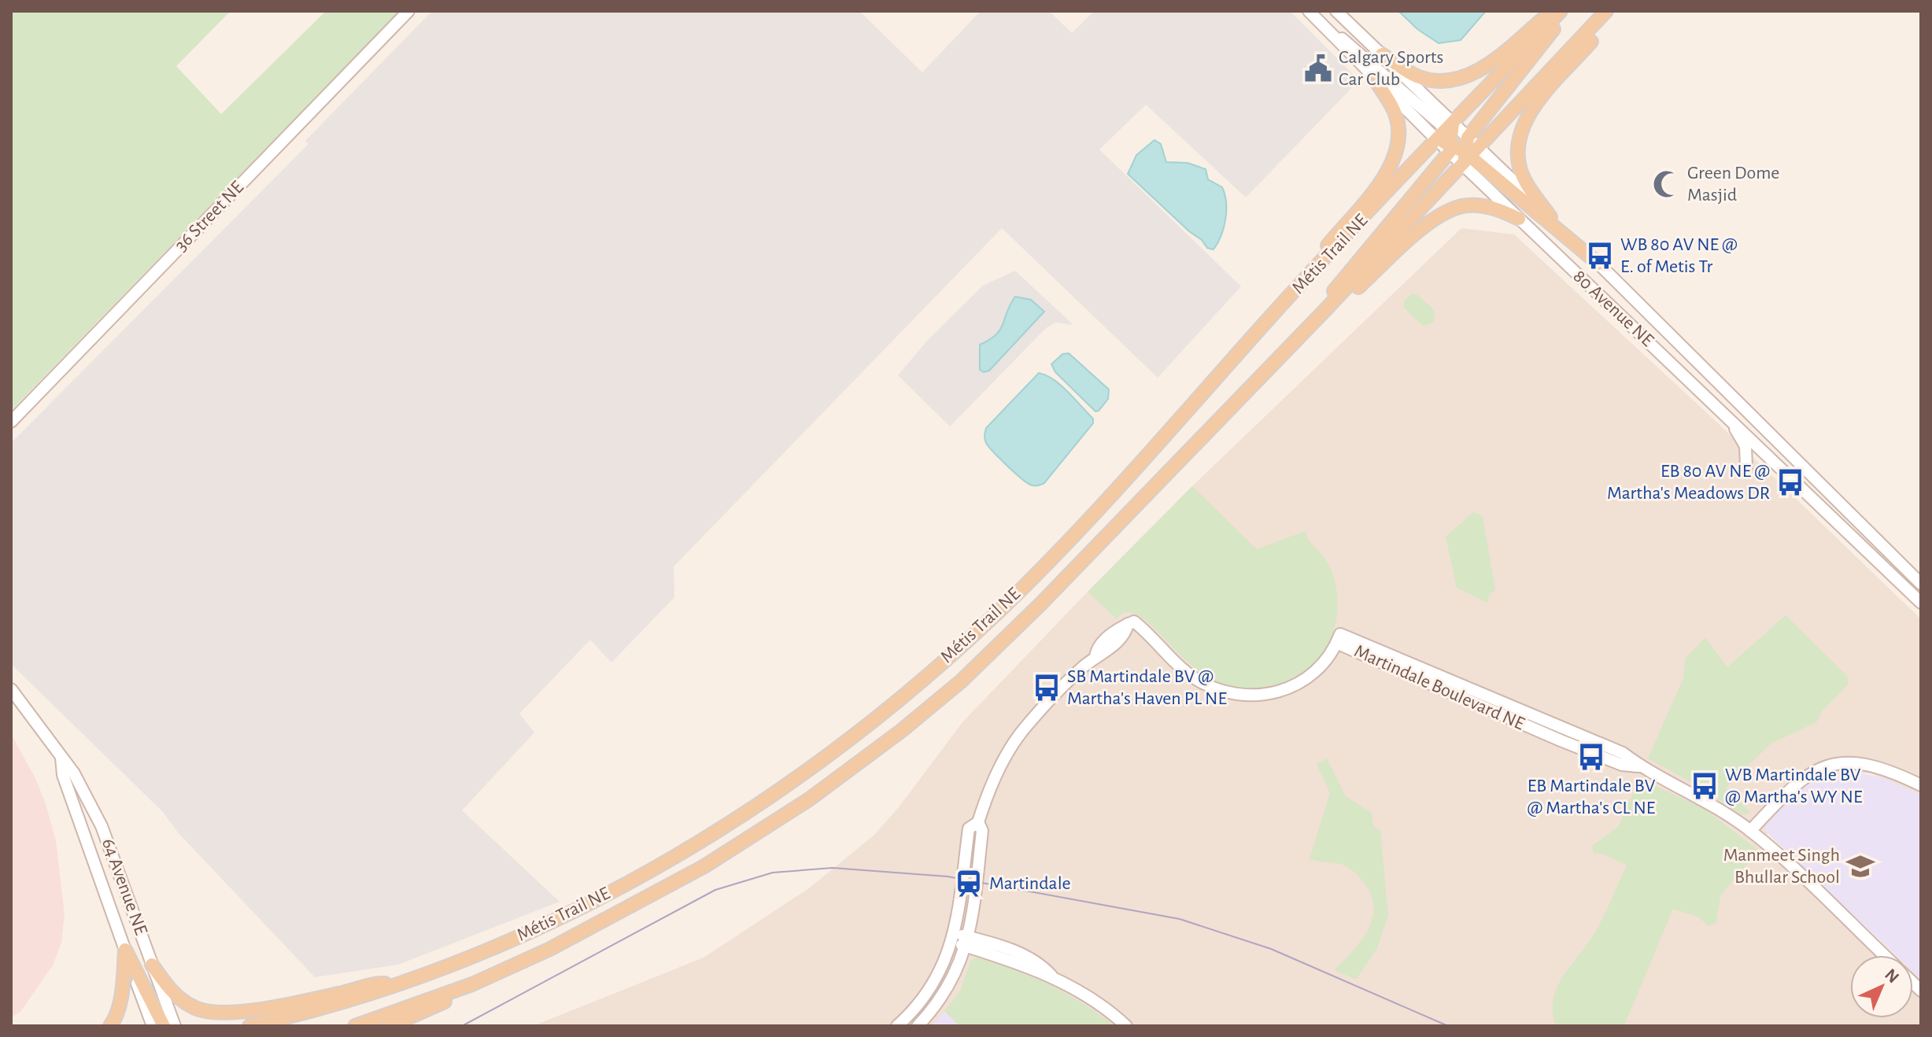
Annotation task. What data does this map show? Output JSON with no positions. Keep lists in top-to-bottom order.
{
  "streets": {
    "main road": ["Métis Trail NE"],
    "street": [
      "36 Street NE",
      "80 Avenue NE",
      "Martindale Boulevard NE",
      "64 Avenue NE"
    ]
  },
  "crossings": [
    ["Métis Trail NE", "80 Avenue NE"]
  ],
  "places": {
    "public building": ["Calgary Sports Car Club"],
    "mosque": ["Green Dome Masjid"],
    "bus stop": [
      "WB 80 AV NE @ E. of Metis Tr",
      "EB 80 AV NE @ Martha's Meadows DR",
      "SB Martindale BV @ Martha's Haven PL NE",
      "EB Martindale BV @ Martha's CL NE",
      "WB Martindale BV @ Martha's WY NE"
    ],
    "school or university": ["Manmeet Singh Bhullar School"],
    "station": ["Martindale"]
  },
  "north": "top right"
}
